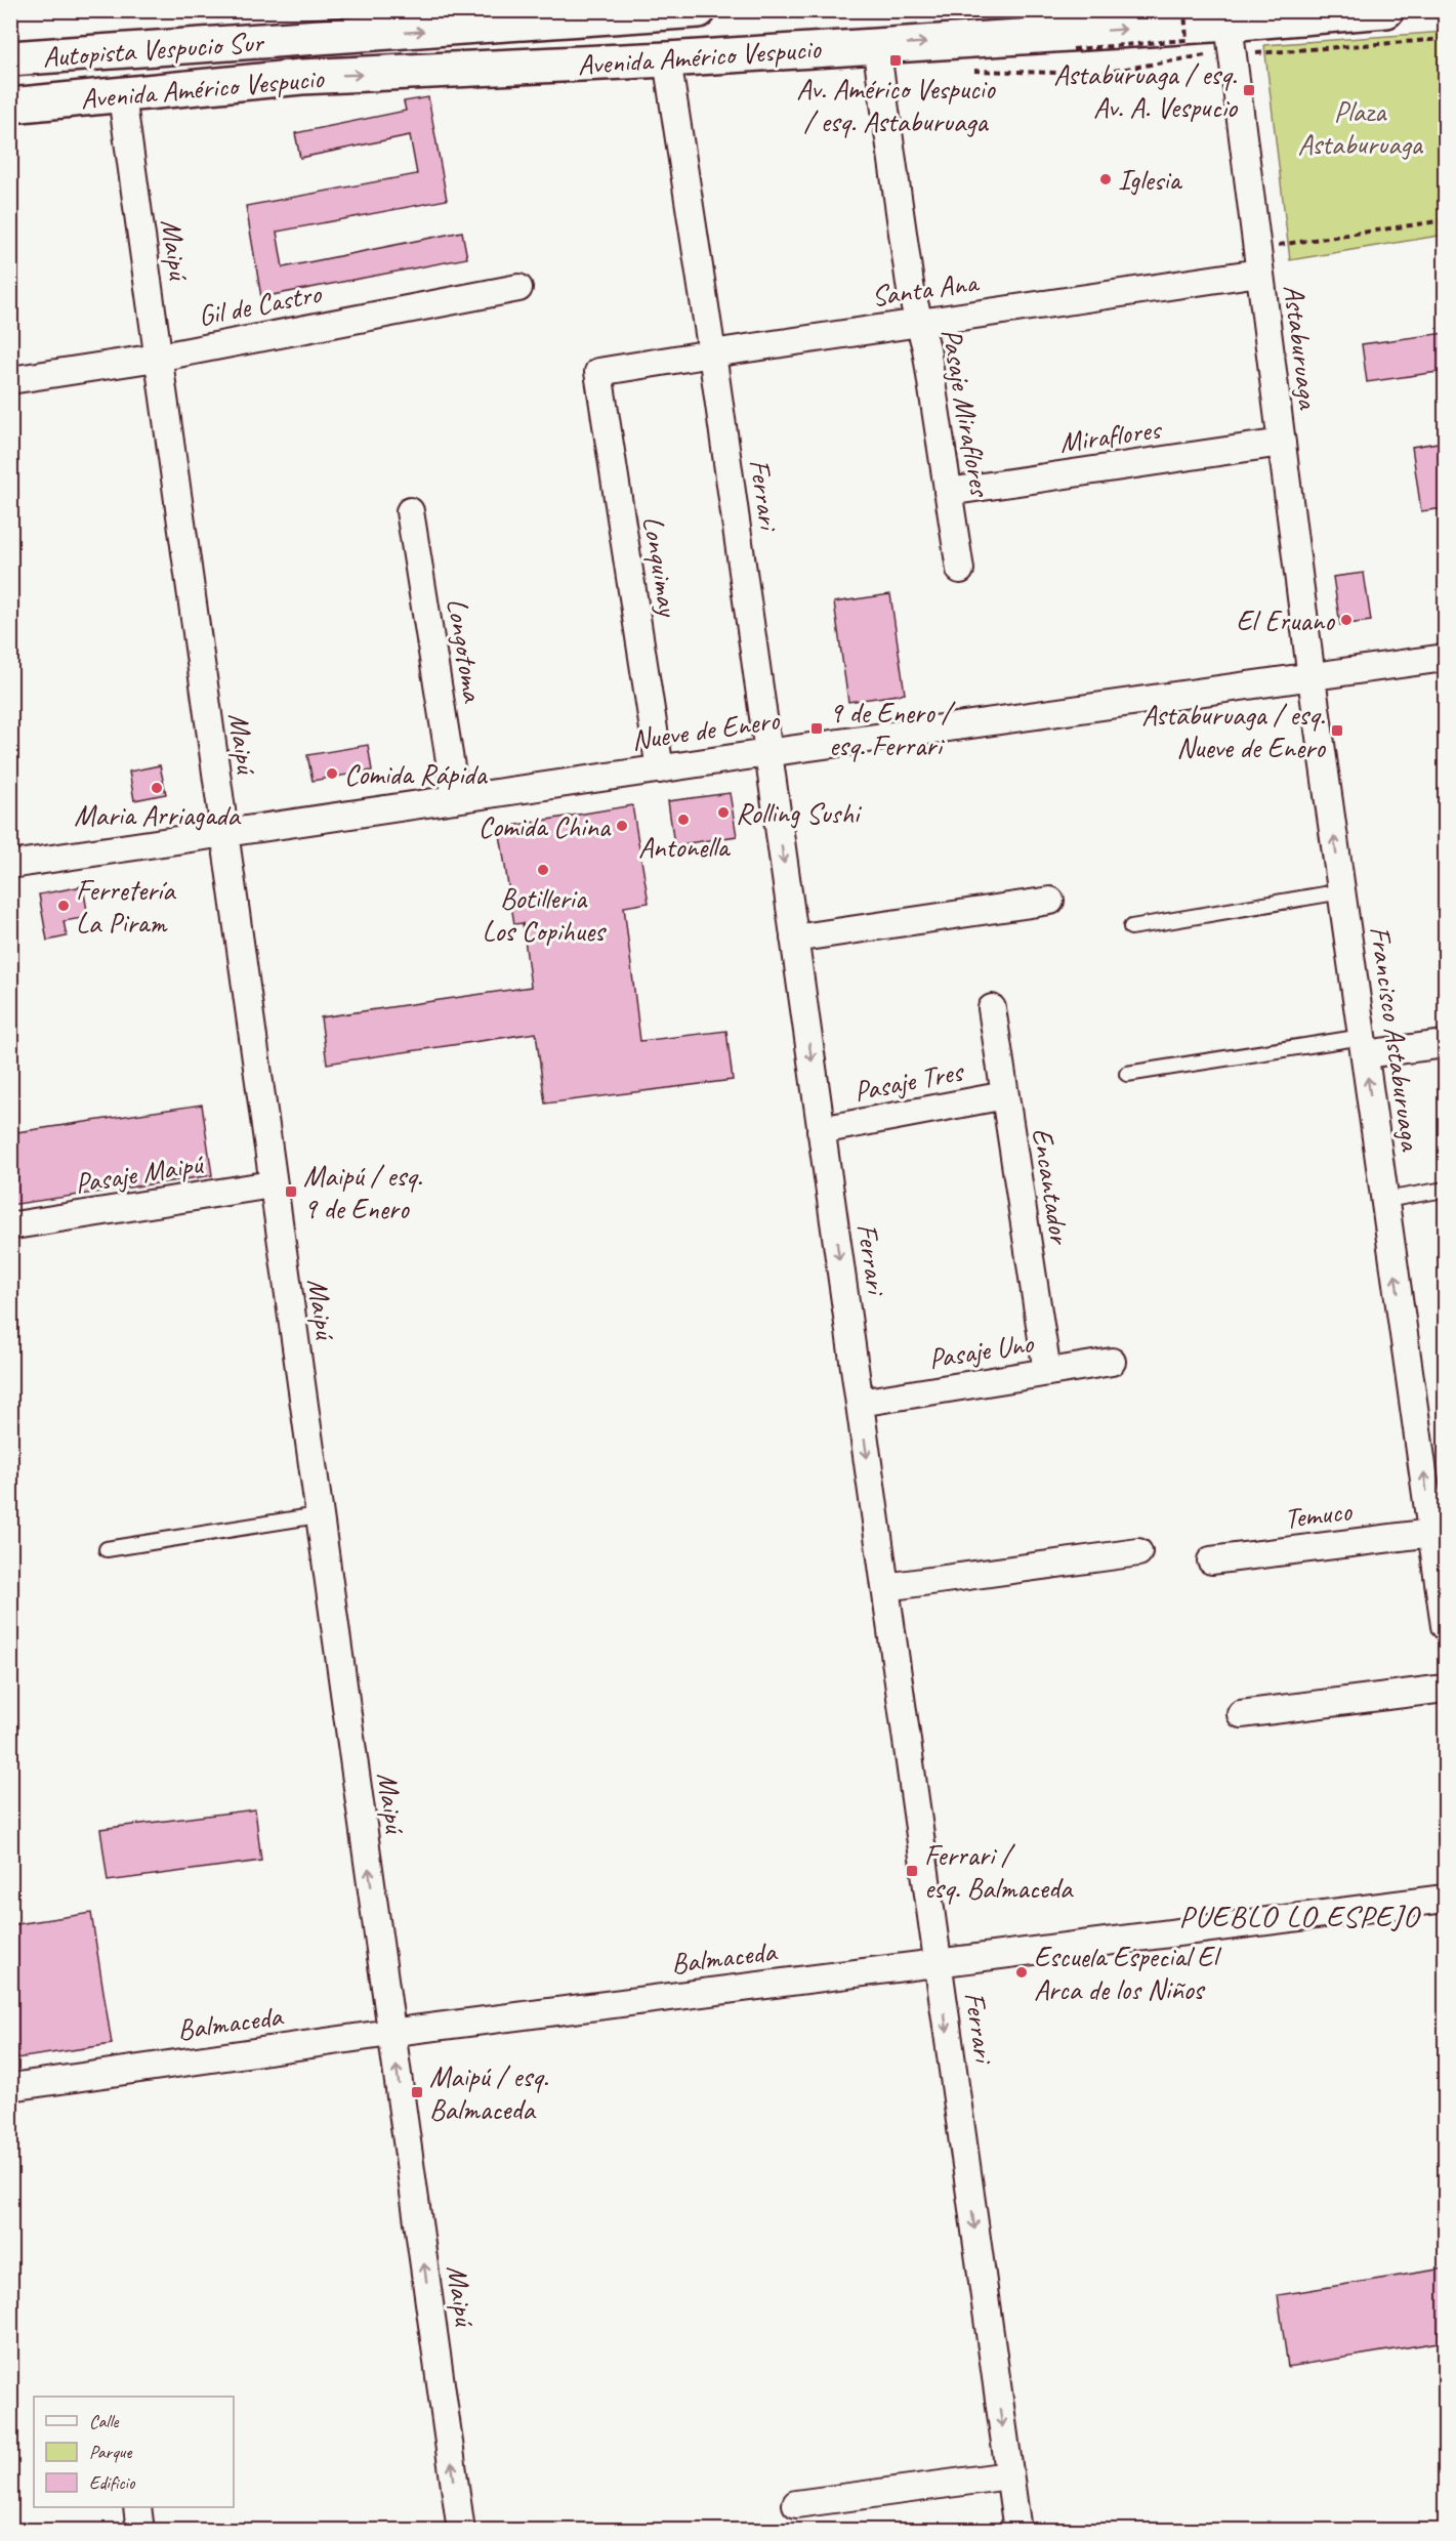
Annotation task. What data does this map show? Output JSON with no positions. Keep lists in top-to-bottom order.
{
  "streets": {
    "main road": ["Autopista Vespucio Sur", "Avenida Américo Vespucio"],
    "street": [
      "Maipú",
      "Santa Ana",
      "Gil de Castro",
      "Astaburuaga",
      "Pasaje Miraflores",
      "Miraflores",
      "Ferrari",
      "Lonquimay",
      "Longotoma",
      "Nueve de Enero",
      "Francisco Astaburuaga",
      "Pasaje Tres",
      "Pasaje Maipú",
      "Encantador",
      "Pasaje Uno",
      "Temuco",
      "Balmaceda"
    ]
  },
  "crossings": [
    ["Avenida Américo Vespucio", "Maipú"],
    ["Avenida Américo Vespucio", "Astaburuaga"],
    ["Avenida Américo Vespucio", "Pasaje Miraflores"],
    ["Avenida Américo Vespucio", "Ferrari"],
    ["Maipú", "Gil de Castro"],
    ["Maipú", "Nueve de Enero"],
    ["Maipú", "Pasaje Maipú"],
    ["Maipú", "Balmaceda"],
    ["Santa Ana", "Astaburuaga"],
    ["Santa Ana", "Pasaje Miraflores"],
    ["Santa Ana", "Ferrari"],
    ["Santa Ana", "Lonquimay"],
    ["Astaburuaga", "Miraflores"],
    ["Astaburuaga", "Nueve de Enero"],
    ["Astaburuaga", "Francisco Astaburuaga"],
    ["Pasaje Miraflores", "Miraflores"],
    ["Ferrari", "Nueve de Enero"],
    ["Ferrari", "Pasaje Tres"],
    ["Ferrari", "Pasaje Uno"],
    ["Ferrari", "Balmaceda"],
    ["Lonquimay", "Nueve de Enero"],
    ["Longotoma", "Nueve de Enero"],
    ["Nueve de Enero", "Francisco Astaburuaga"],
    ["Francisco Astaburuaga", "Temuco"],
    ["Pasaje Tres", "Encantador"],
    ["Encantador", "Pasaje Uno"]
  ],
  "one_way": [
    "Autopista Vespucio Sur",
    "Avenida Américo Vespucio",
    "Maipú",
    "Ferrari",
    "Francisco Astaburuaga"
  ],
  "districts": ["PUEBLO LO ESPEJO"],
  "parks": ["Plaza Astaburuaga"],
  "places": {
    "transit": [
      "Av. Américo Vespucio / esq. Astaburuaga",
      "Astaburuaga / esq. Av. A. Vespucio",
      "9 de Enero / esq. Ferrari",
      "Astaburuaga / esq. Nueve de Enero",
      "Maipú / esq. 9 de Enero",
      "Ferrari / esq. Balmaceda",
      "Maipú / esq. Balmaceda"
    ],
    "other": [
      "Iglesia",
      "El Eruano",
      "Comida Rápida",
      "Maria Arriagada",
      "Rolling Sushi",
      "Antonella",
      "Comida China",
      "Botilleria Los Copihues",
      "Ferretería La Piram",
      "Escuela Especial El Arca de los Niños"
    ]
  },
  "legend": ["Calle", "Parque", "Edificio"]
}
